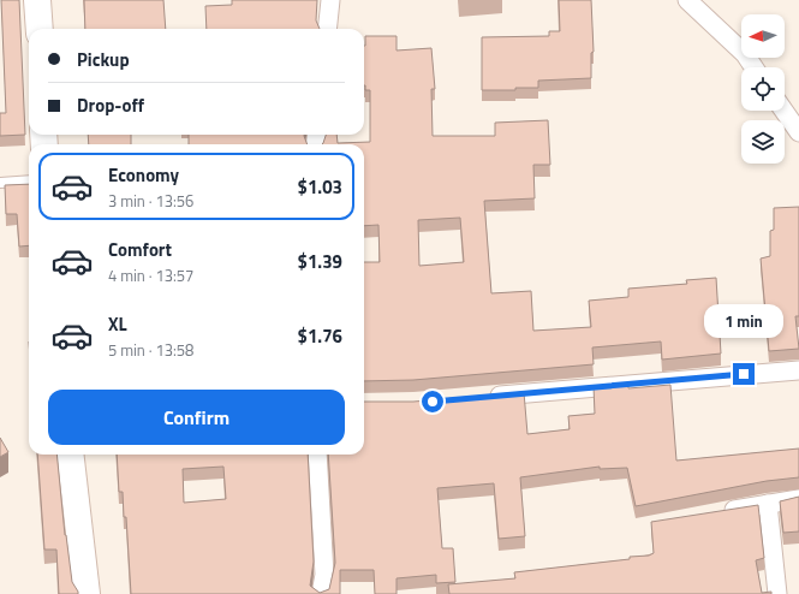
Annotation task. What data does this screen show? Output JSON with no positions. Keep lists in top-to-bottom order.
{
  "north": "left",
  "page": {
    "banner": ["Pickup", "Drop-off"],
    "list": [
      {
        "name": "Economy",
        "note": "3 min · 13:56",
        "value": "$1.03"
      },
      {
        "name": "Comfort",
        "note": "4 min · 13:57",
        "value": "$1.39"
      },
      {
        "name": "XL",
        "note": "5 min · 13:58",
        "value": "$1.76"
      }
    ],
    "bubble": "1 min",
    "buttons": "Confirm"
  }
}
